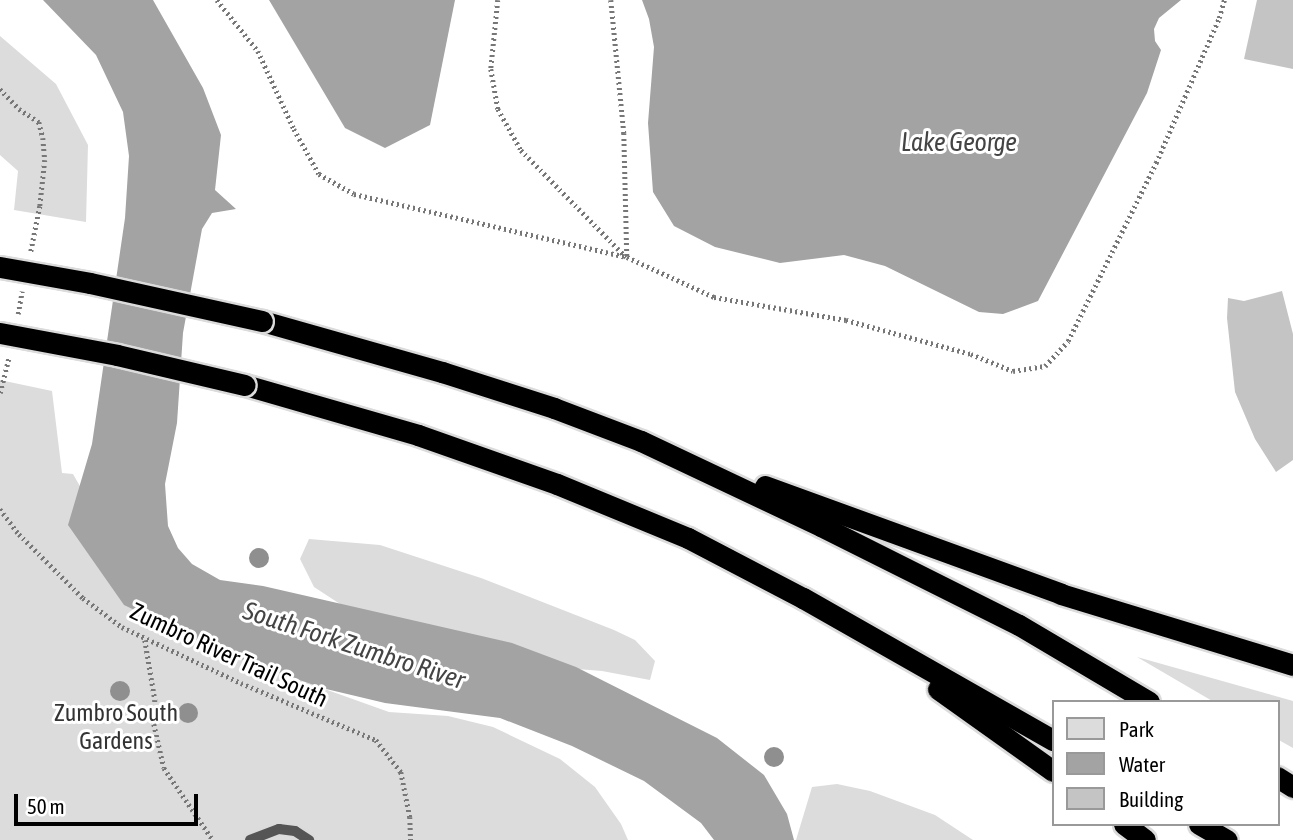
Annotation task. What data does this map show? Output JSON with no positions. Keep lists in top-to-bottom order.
{
  "streets": {
    "path": ["Zumbro River Trail South"]
  },
  "water": ["Lake George", "South Fork Zumbro River"],
  "parks": ["Zumbro South Gardens"],
  "legend": ["Park", "Water", "Building"],
  "scale_bar": "50 m"
}
